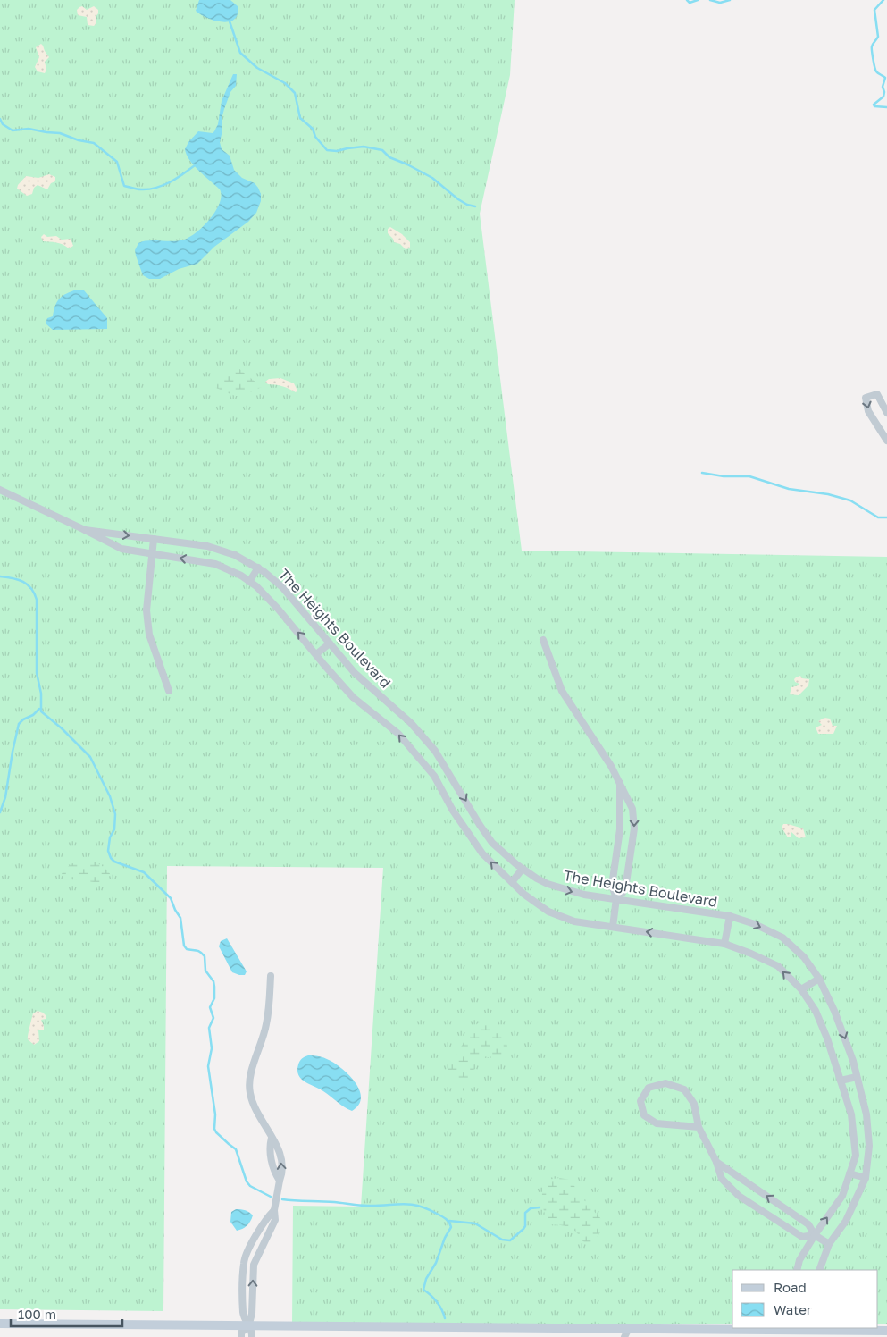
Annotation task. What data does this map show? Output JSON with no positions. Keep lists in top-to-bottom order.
{
  "streets": {
    "street": ["The Heights Boulevard"]
  },
  "legend": ["Road", "Water"],
  "scale_bar": "100 m"
}
